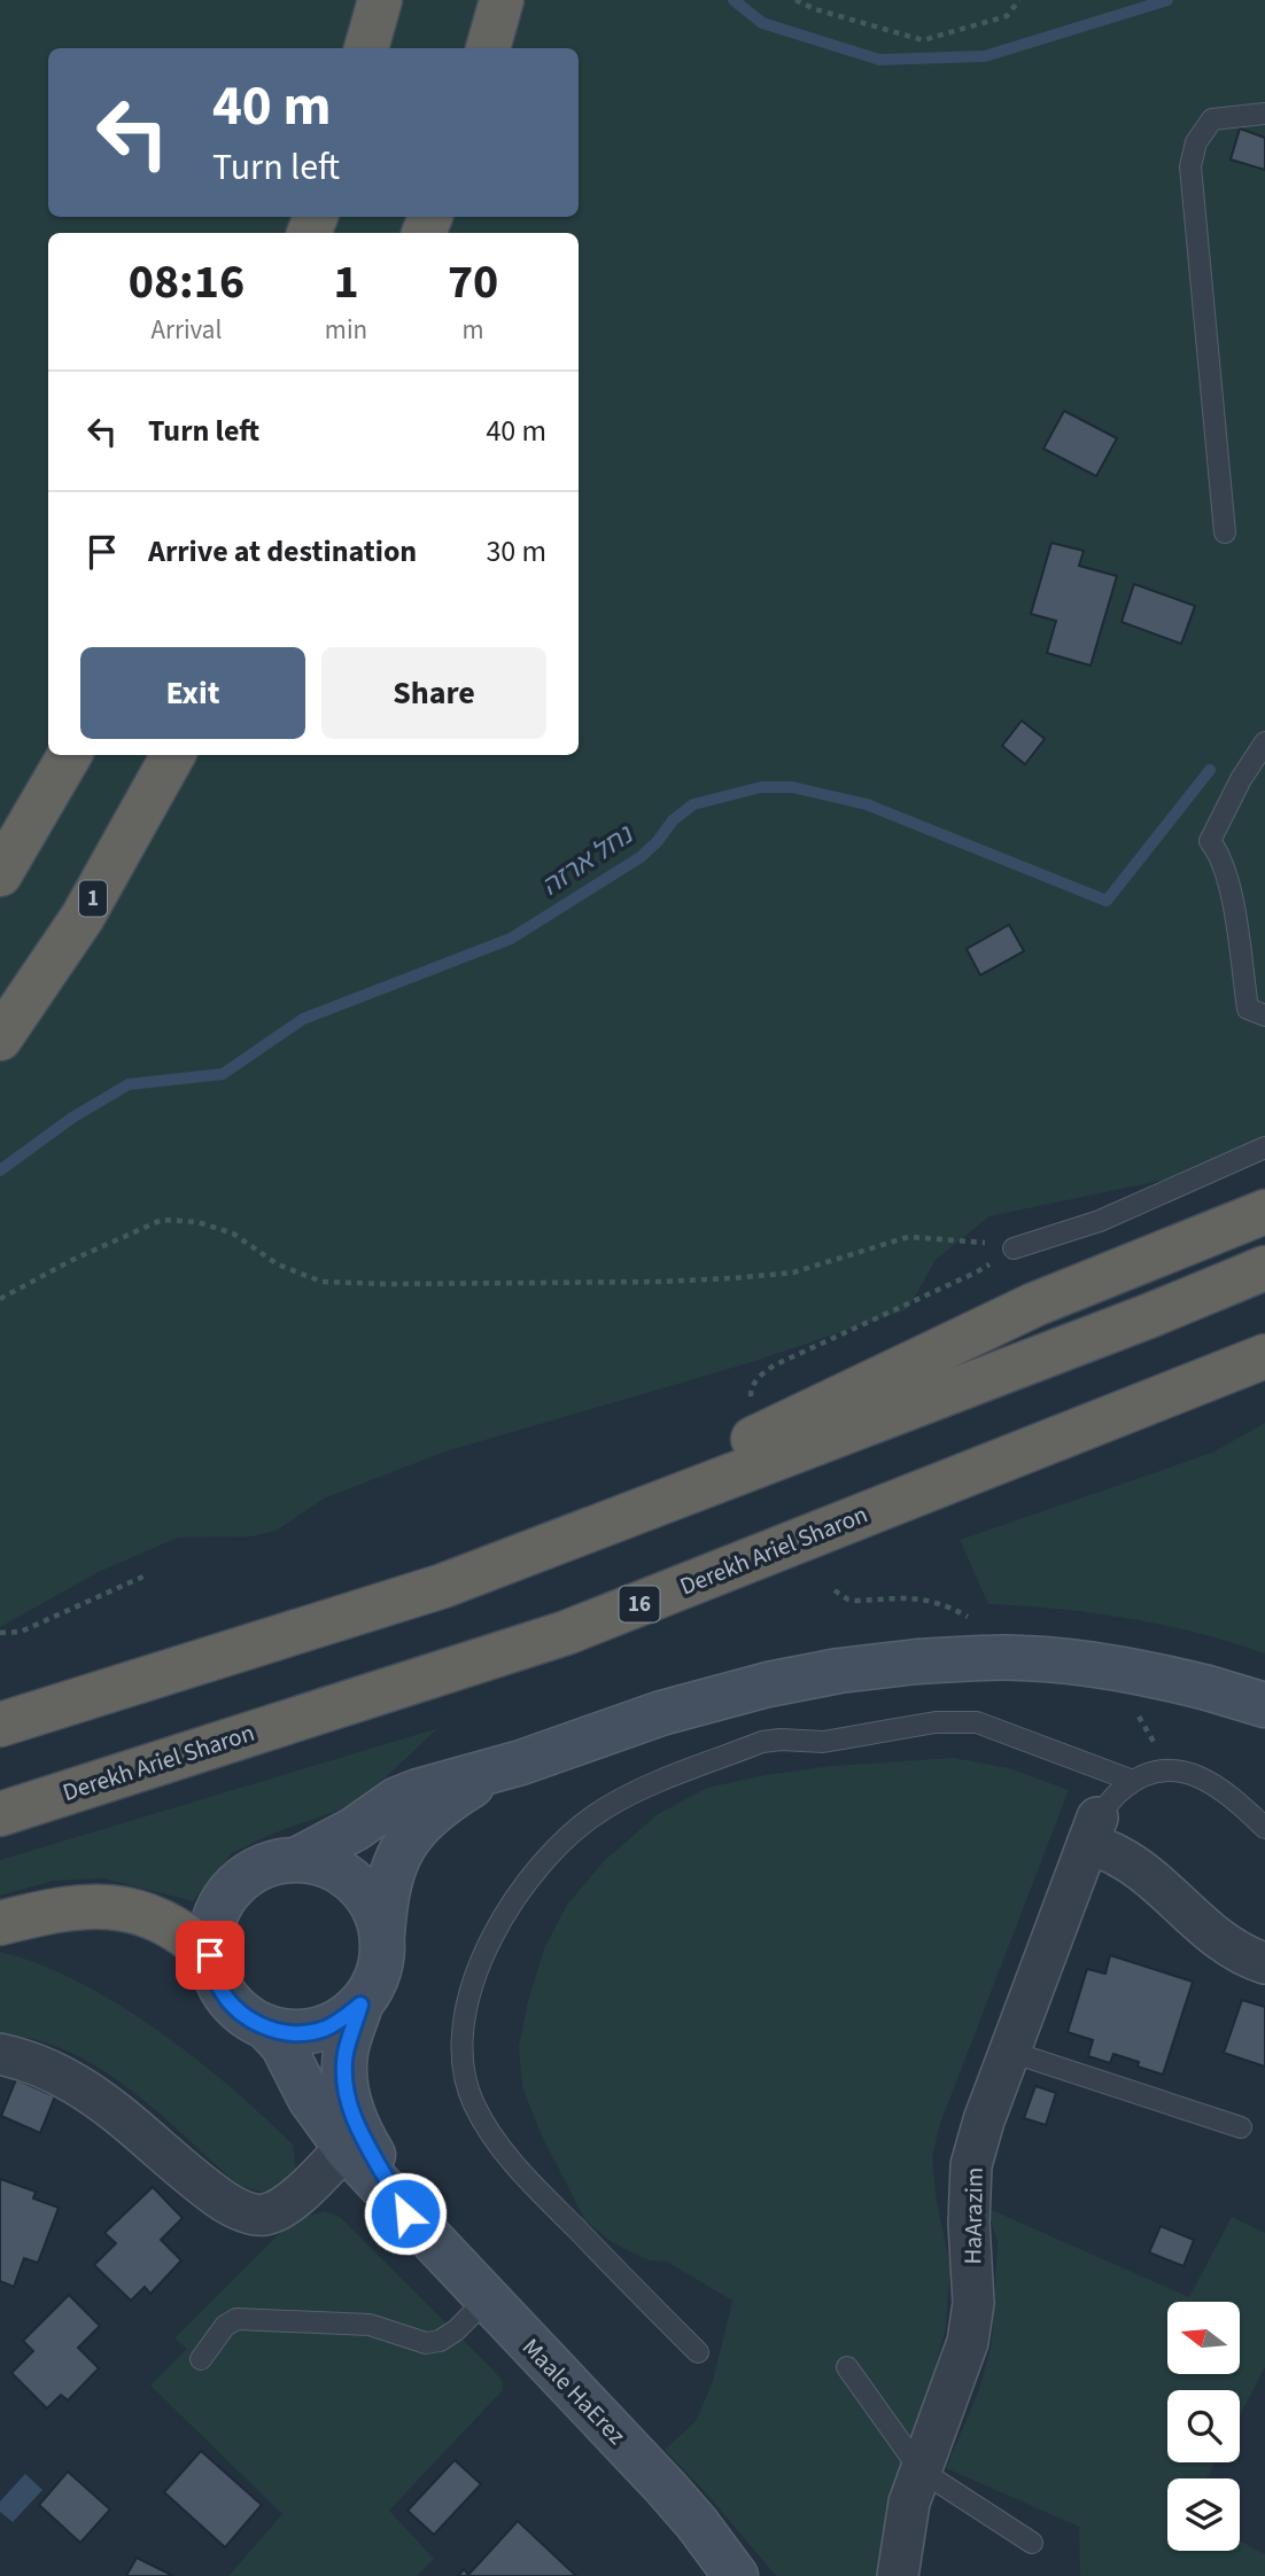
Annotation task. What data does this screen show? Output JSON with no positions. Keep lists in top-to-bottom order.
{
  "streets": {
    "highway": ["1", "Derekh Ariel Sharon", "16"],
    "main road": ["Maale HaErez"],
    "street": ["HaArazim"]
  },
  "water": ["נחל ארזה"],
  "north": "left",
  "page": {
    "turn": ["40 m", "Turn left"],
    "eta": [
      "08:16",
      "Arrival",
      "1",
      "min",
      "70",
      "m"
    ],
    "list": [
      {
        "name": "Turn left",
        "value": "40 m"
      },
      {
        "name": "Arrive at destination",
        "value": "30 m"
      }
    ],
    "buttons": ["Exit", "Share"]
  }
}
